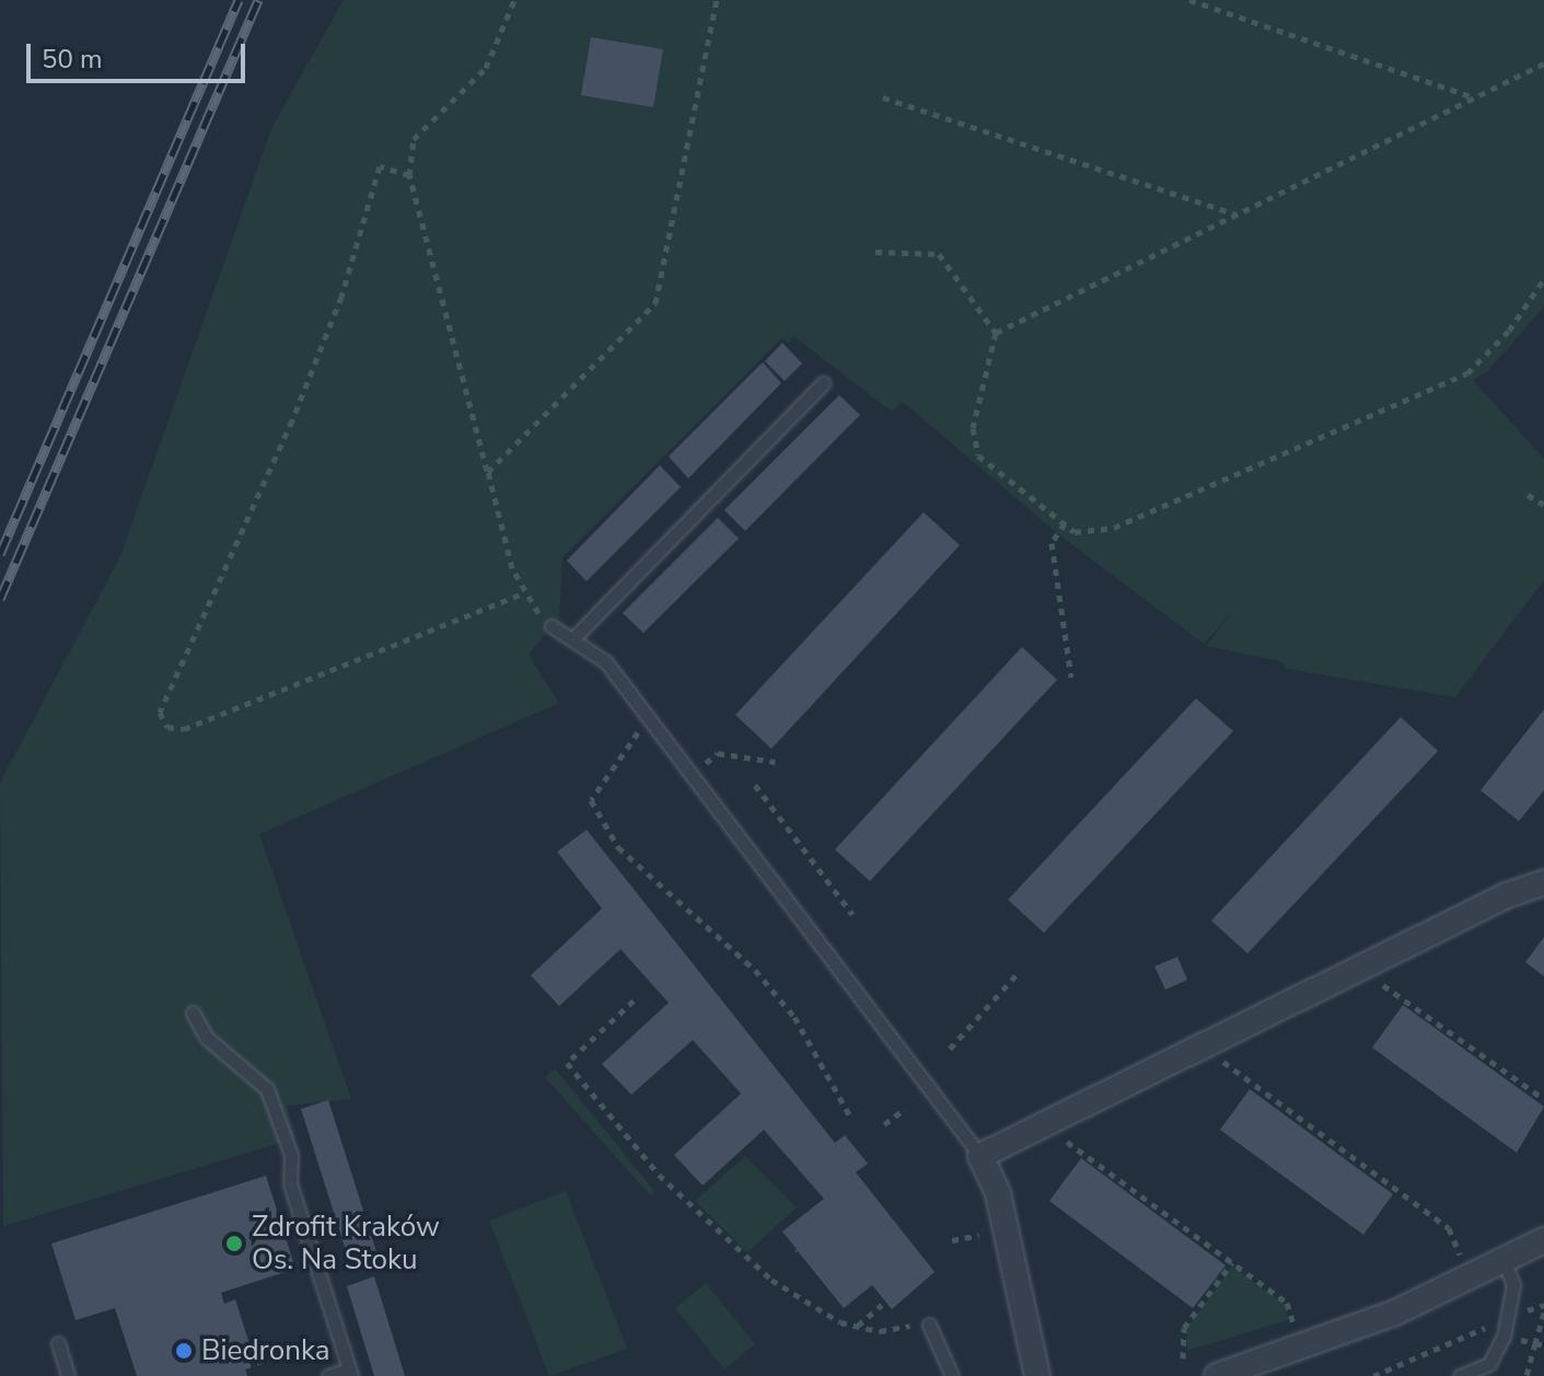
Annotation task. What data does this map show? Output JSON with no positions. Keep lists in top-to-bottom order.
{
  "places": ["Zdrofit Kraków Os. Na Stoku", "Biedronka"],
  "scale_bar": "50 m"
}
